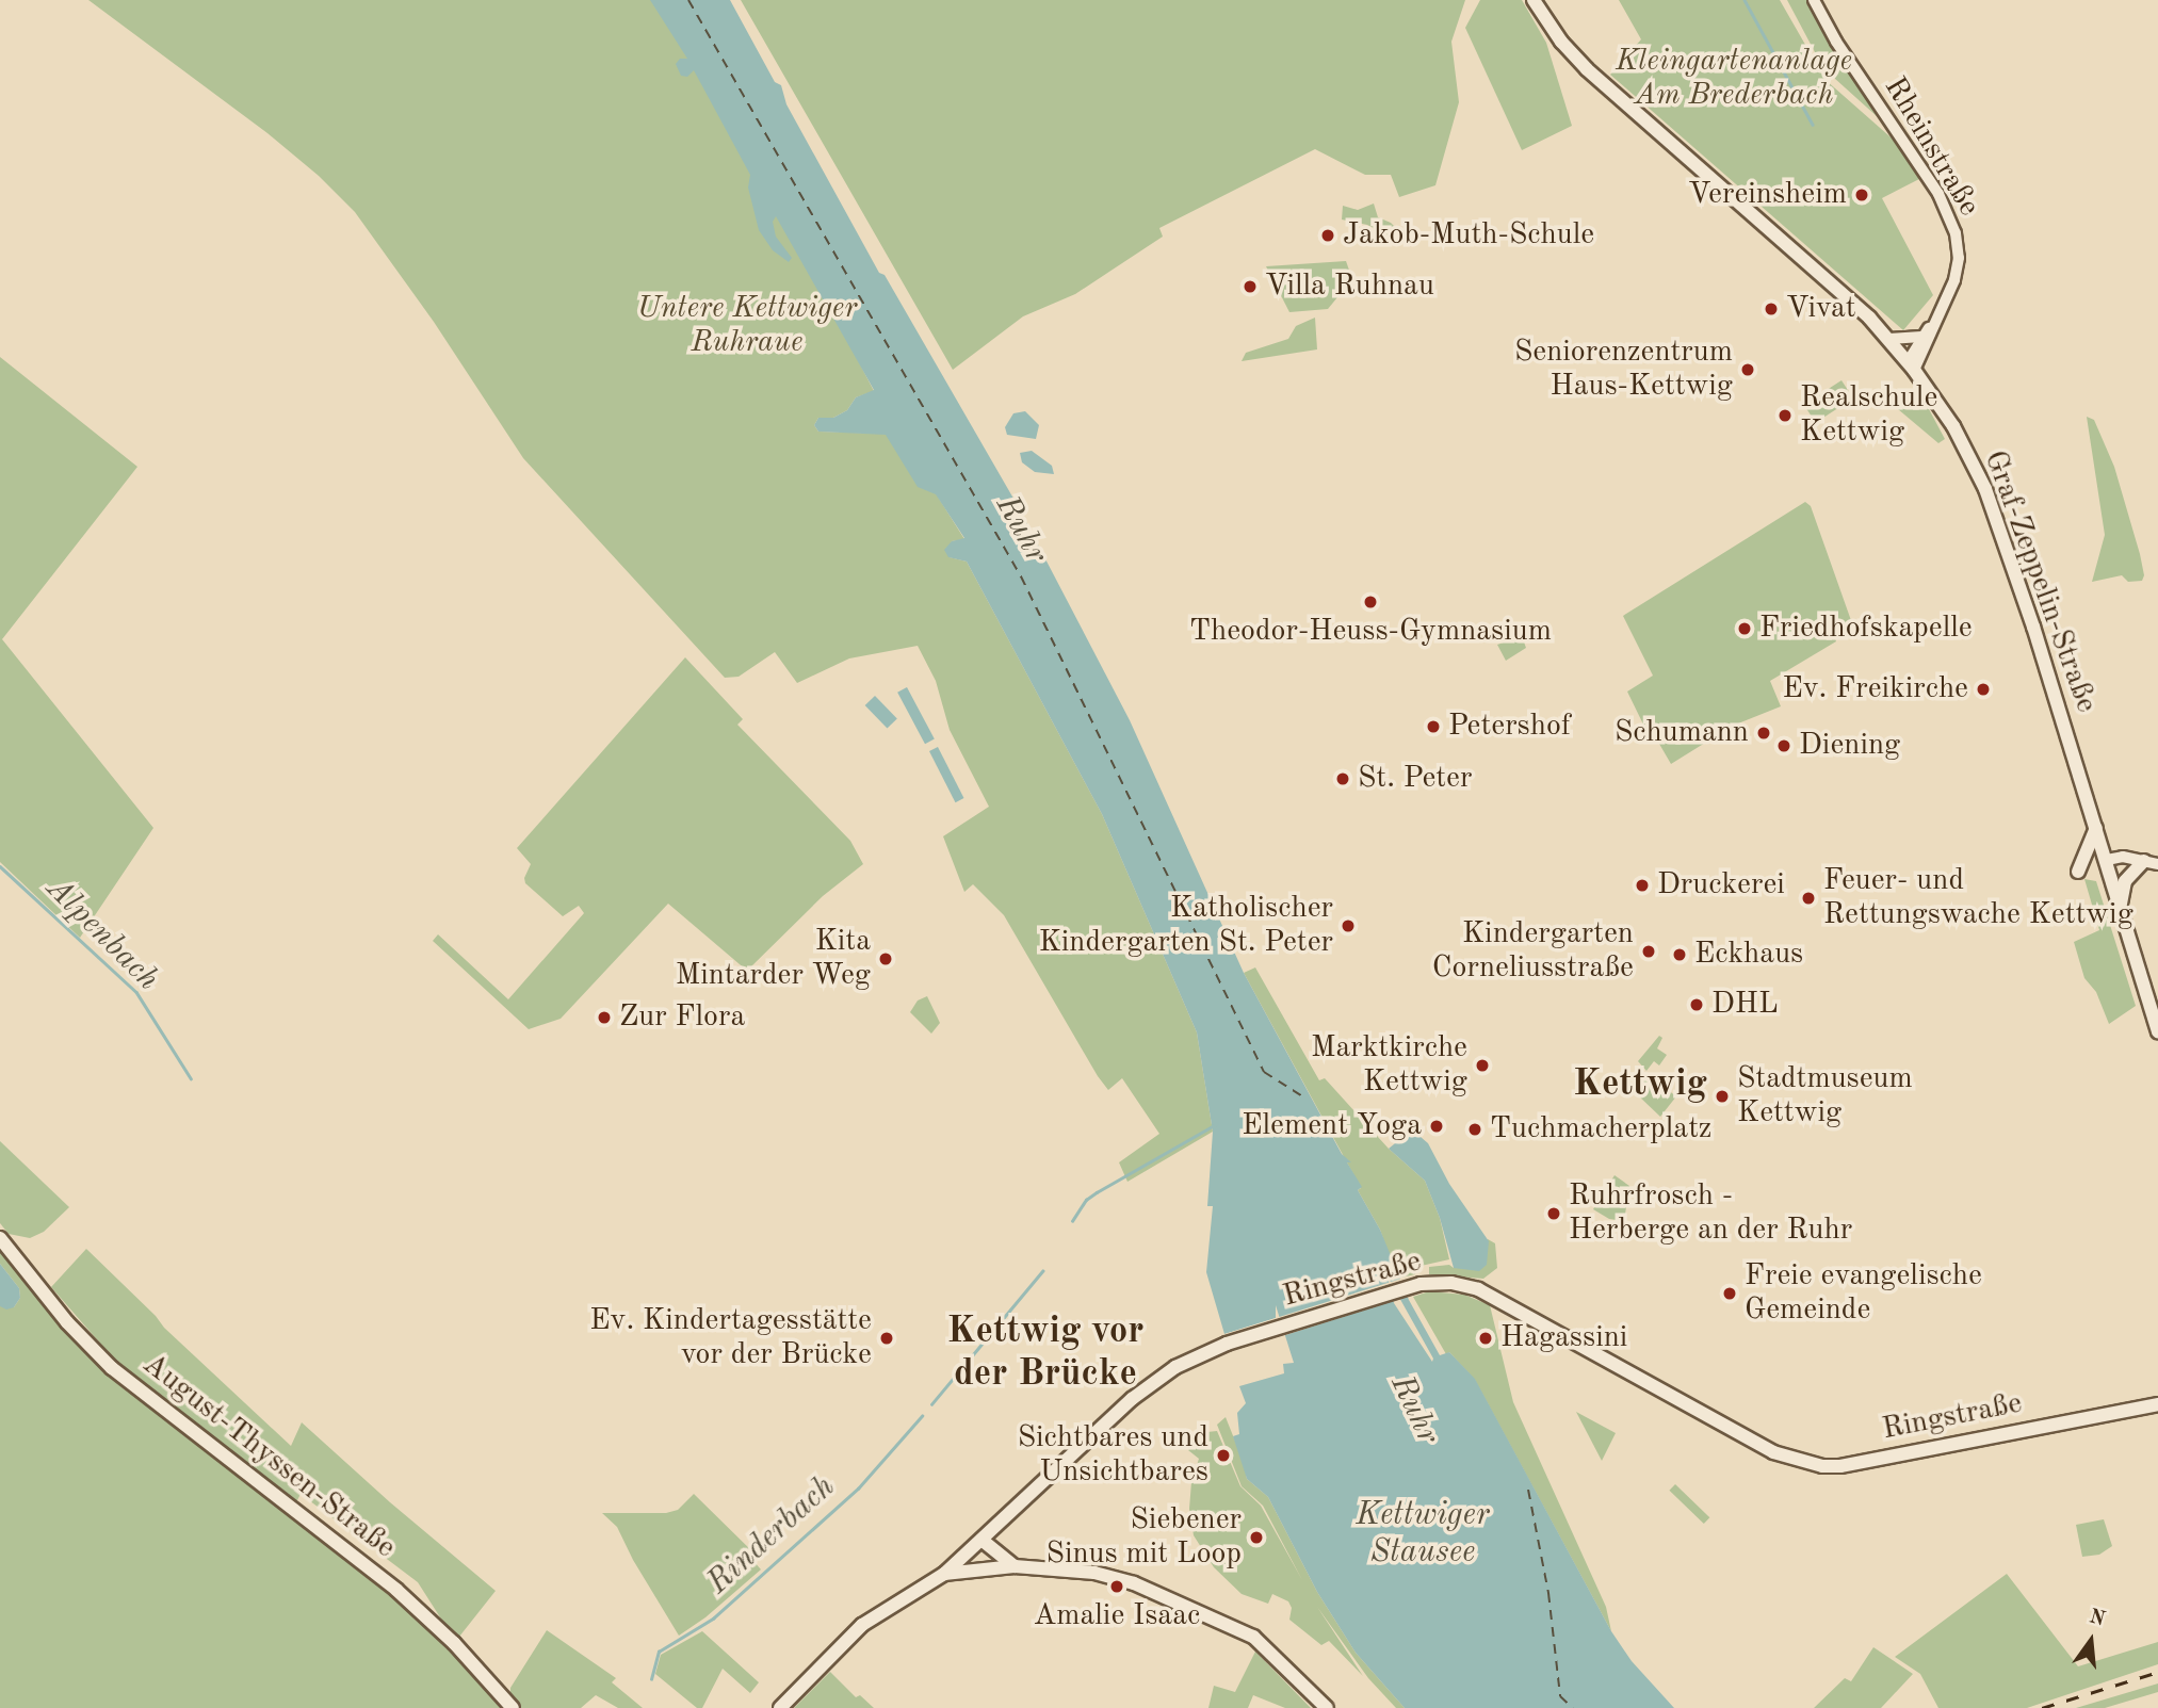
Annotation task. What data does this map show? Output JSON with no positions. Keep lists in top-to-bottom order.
{
  "streets": {
    "main road": ["Graf-Zeppelin-Straße", "Ringstraße", "August-Thyssen-Straße"],
    "street": ["Rheinstraße"]
  },
  "crossings": [
    ["Rheinstraße", "Graf-Zeppelin-Straße"]
  ],
  "districts": ["Kettwig", "Kettwig vor der Brücke"],
  "water": [
    "Ruhr",
    "Alpenbach",
    "Kettwiger Stausee",
    "Rinderbach"
  ],
  "parks": ["Kleingartenanlage Am Brederbach", "Untere Kettwiger Ruhraue"],
  "places": [
    "Vereinsheim",
    "Jakob-Muth-Schule",
    "Villa Ruhnau",
    "Vivat",
    "Seniorenzentrum Haus-Kettwig",
    "Realschule Kettwig",
    "Theodor-Heuss-Gymnasium",
    "Friedhofskapelle",
    "Ev. Freikirche",
    "Petershof",
    "Schumann",
    "Diening",
    "St. Peter",
    "Druckerei",
    "Feuer- und Rettungswache Kettwig",
    "Katholischer Kindergarten St. Peter",
    "Kindergarten Corneliusstraße",
    "Eckhaus",
    "Kita Mintarder Weg",
    "DHL",
    "Zur Flora",
    "Marktkirche Kettwig",
    "Stadtmuseum Kettwig",
    "Element Yoga",
    "Tuchmacherplatz",
    "Ruhrfrosch - Herberge an der Ruhr",
    "Freie evangelische Gemeinde",
    "Ev. Kindertagesstätte vor der Brücke",
    "Hagassini",
    "Sichtbares und Unsichtbares",
    "Siebener Sinus mit Loop",
    "Amalie Isaac"
  ],
  "north": "top"
}
